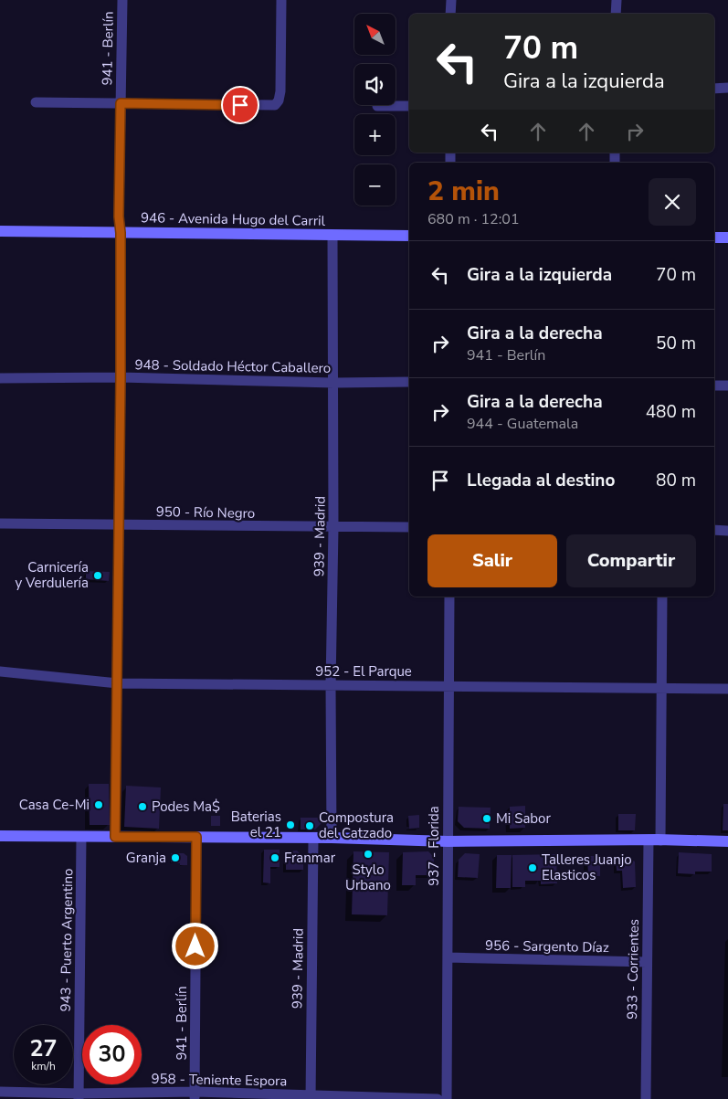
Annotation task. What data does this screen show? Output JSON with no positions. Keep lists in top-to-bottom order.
{
  "streets": {
    "main road": ["946 - Avenida Hugo del Carril"],
    "street": [
      "941 - Berlín",
      "948 - Soldado Héctor Caballero",
      "950 - Río Negro",
      "939 - Madrid",
      "952 - El Parque",
      "937 - Florida",
      "943 - Puerto Argentino",
      "956 - Sargento Díaz",
      "933 - Corrientes",
      "958 - Teniente Espora"
    ]
  },
  "crossings": [
    ["941 - Berlín", "946 - Avenida Hugo del Carril"],
    ["941 - Berlín", "948 - Soldado Héctor Caballero"],
    ["941 - Berlín", "950 - Río Negro"],
    ["941 - Berlín", "952 - El Parque"],
    ["941 - Berlín", "958 - Teniente Espora"],
    ["946 - Avenida Hugo del Carril", "939 - Madrid"],
    ["948 - Soldado Héctor Caballero", "939 - Madrid"],
    ["950 - Río Negro", "939 - Madrid"],
    ["939 - Madrid", "952 - El Parque"],
    ["939 - Madrid", "958 - Teniente Espora"],
    ["952 - El Parque", "937 - Florida"],
    ["952 - El Parque", "933 - Corrientes"],
    ["937 - Florida", "956 - Sargento Díaz"],
    ["943 - Puerto Argentino", "958 - Teniente Espora"],
    ["956 - Sargento Díaz", "933 - Corrientes"]
  ],
  "places": [
    "Carnicería y Verdulería",
    "Casa Ce-Mi",
    "Podes Ma$",
    "Mi Sabor",
    "Baterias el 21",
    "Compostura del Catzado",
    "Stylo Urbano",
    "Granja",
    "Franmar",
    "Talleres Juanjo Elasticos"
  ],
  "north": "top left",
  "page": {
    "map_buttons": ["+", "−"],
    "turn": ["70 m", "Gira a la izquierda"],
    "heading": ["2 min", "680 m · 12:01"],
    "list": [
      {
        "name": "Gira a la izquierda",
        "value": "70 m"
      },
      {
        "name": "Gira a la derecha",
        "note": "941 - Berlín",
        "value": "50 m"
      },
      {
        "name": "Gira a la derecha",
        "note": "944 - Guatemala",
        "value": "480 m"
      },
      {
        "name": "Llegada al destino",
        "value": "80 m"
      }
    ],
    "buttons": ["Salir", "Compartir"],
    "speed": "27 km/h",
    "limit": "30"
  }
}
